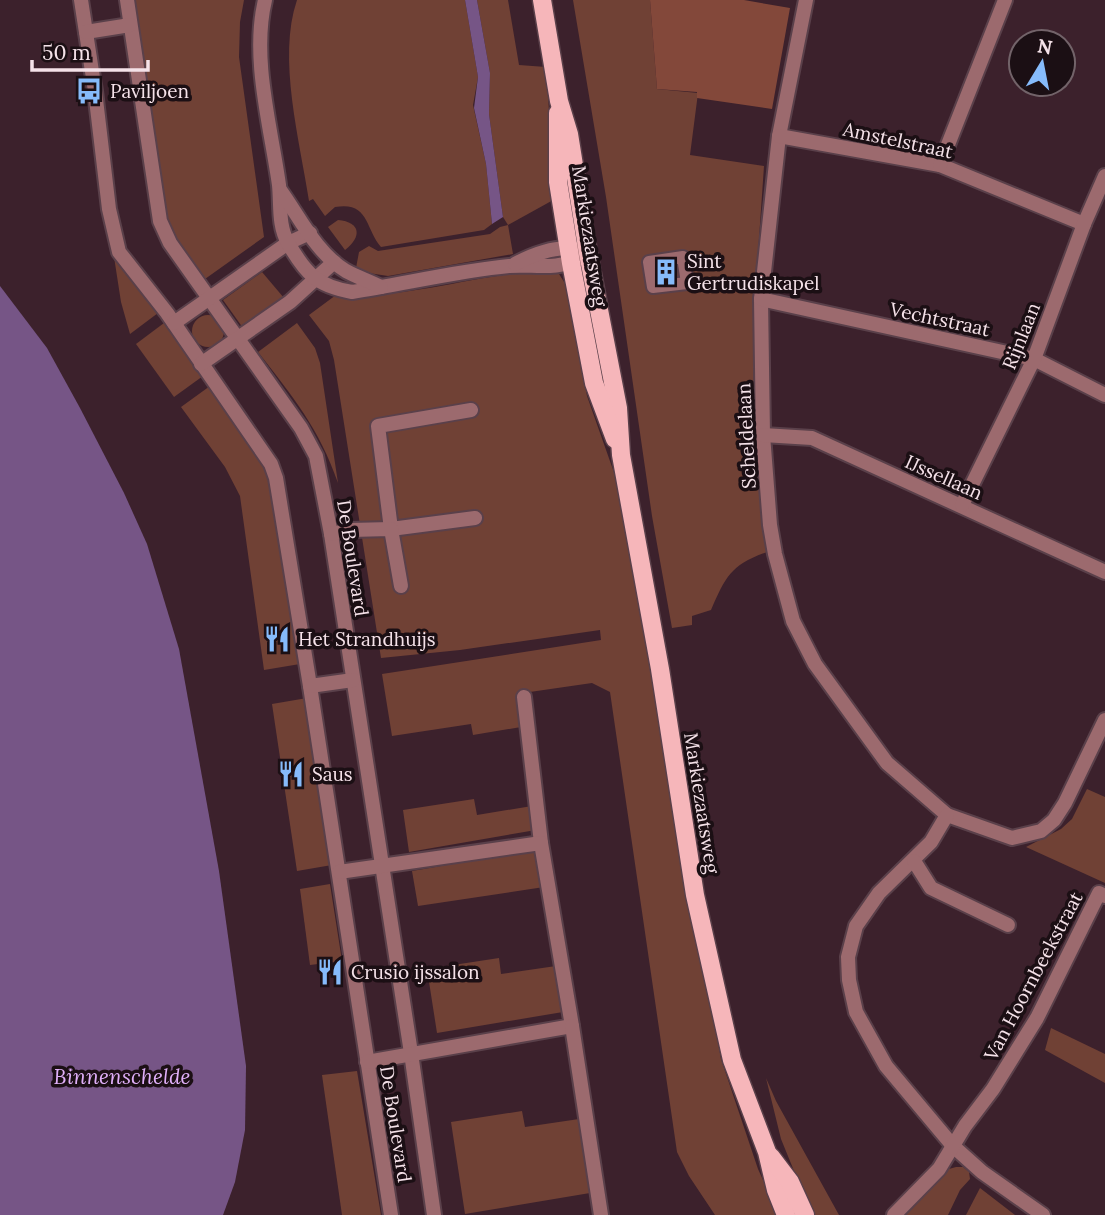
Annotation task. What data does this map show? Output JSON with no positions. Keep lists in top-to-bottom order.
{
  "streets": {
    "main road": ["Markiezaatsweg"],
    "street": [
      "Amstelstraat",
      "Vechtstraat",
      "Rijnlaan",
      "Scheldelaan",
      "IJssellaan",
      "De Boulevard",
      "Van Hoornbeekstraat"
    ]
  },
  "crossings": [
    ["Amstelstraat", "Rijnlaan"],
    ["Amstelstraat", "Scheldelaan"],
    ["Vechtstraat", "Rijnlaan"],
    ["Vechtstraat", "Scheldelaan"],
    ["Rijnlaan", "IJssellaan"],
    ["Scheldelaan", "IJssellaan"]
  ],
  "water": ["Binnenschelde"],
  "places": {
    "bus stop": ["Paviljoen"],
    "building": ["Sint Gertrudiskapel"],
    "restaurant": ["Het Strandhuijs", "Saus", "Crusio ijssalon"]
  },
  "scale_bar": "50 m",
  "north": "top"
}
